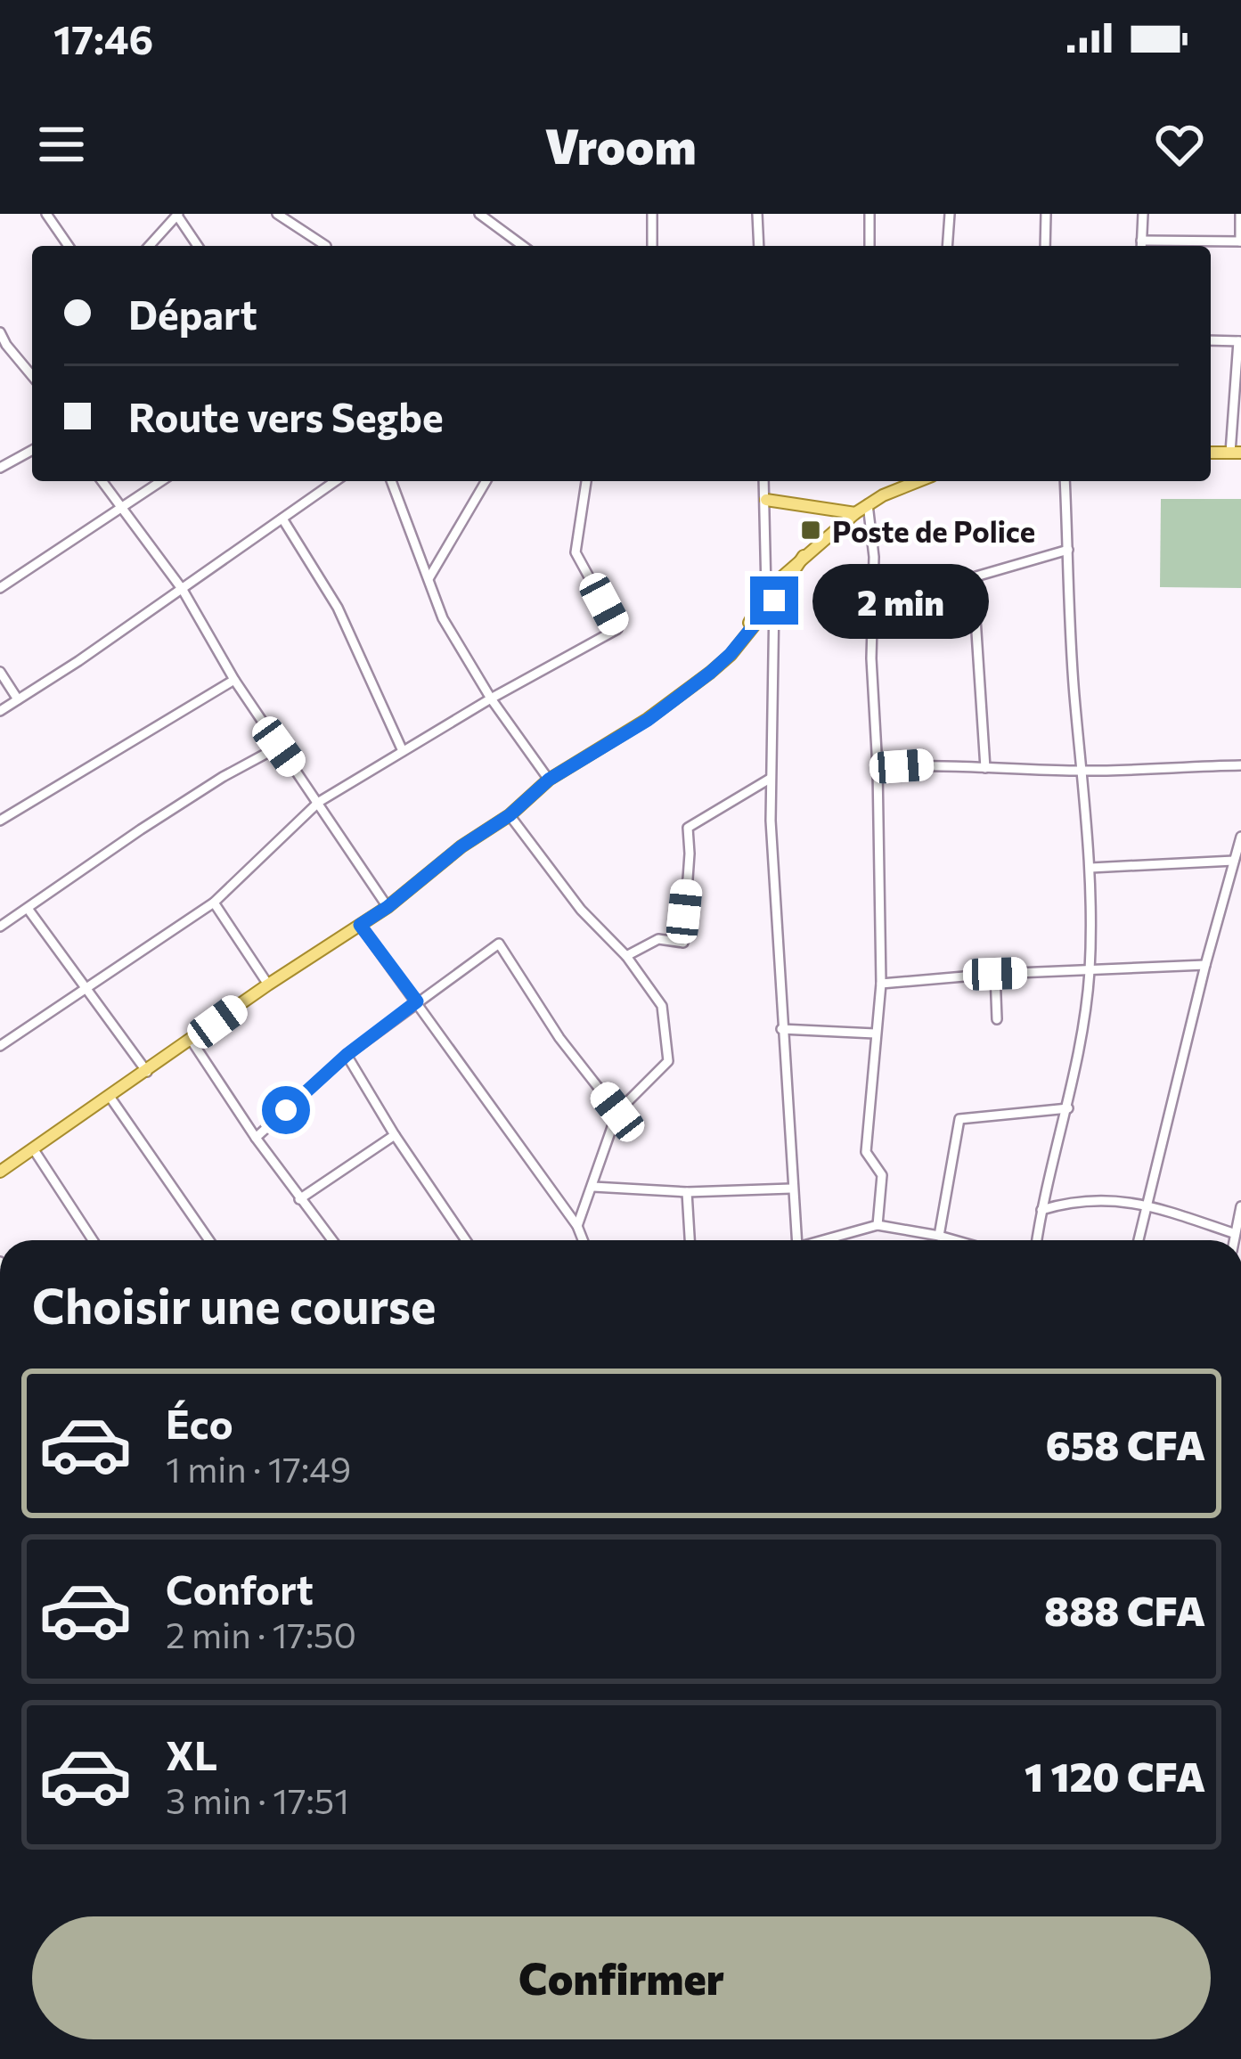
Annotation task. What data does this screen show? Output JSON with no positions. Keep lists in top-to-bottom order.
{
  "places": {
    "transit": ["Poste de Police"]
  },
  "page": {
    "status": "17:46",
    "header": "Vroom",
    "banner": ["Départ", "Route vers Segbe"],
    "bubble": "2 min",
    "heading": "Choisir une course",
    "list": [
      {
        "name": "Éco",
        "note": "1 min · 17:49",
        "value": "658 CFA"
      },
      {
        "name": "Confort",
        "note": "2 min · 17:50",
        "value": "888 CFA"
      },
      {
        "name": "XL",
        "note": "3 min · 17:51",
        "value": "1 120 CFA"
      }
    ],
    "buttons": "Confirmer"
  }
}
